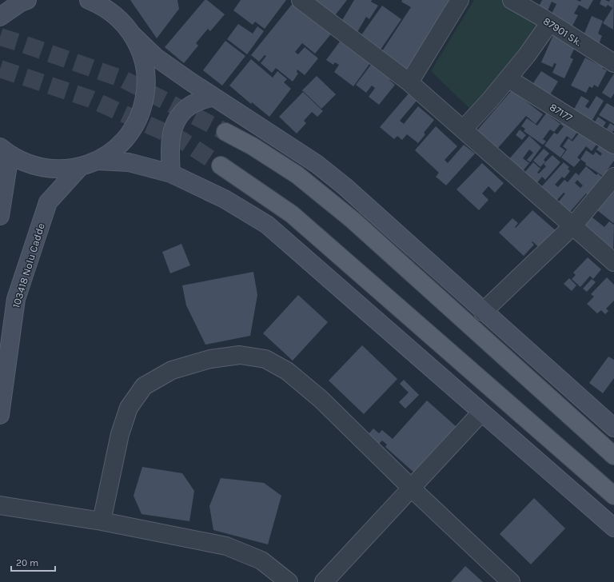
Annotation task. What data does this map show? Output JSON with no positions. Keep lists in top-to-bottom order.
{
  "streets": {
    "street": ["87901 Sk.", "87177", "103418 Nolu Cadde"]
  },
  "scale_bar": "20 m"
}
